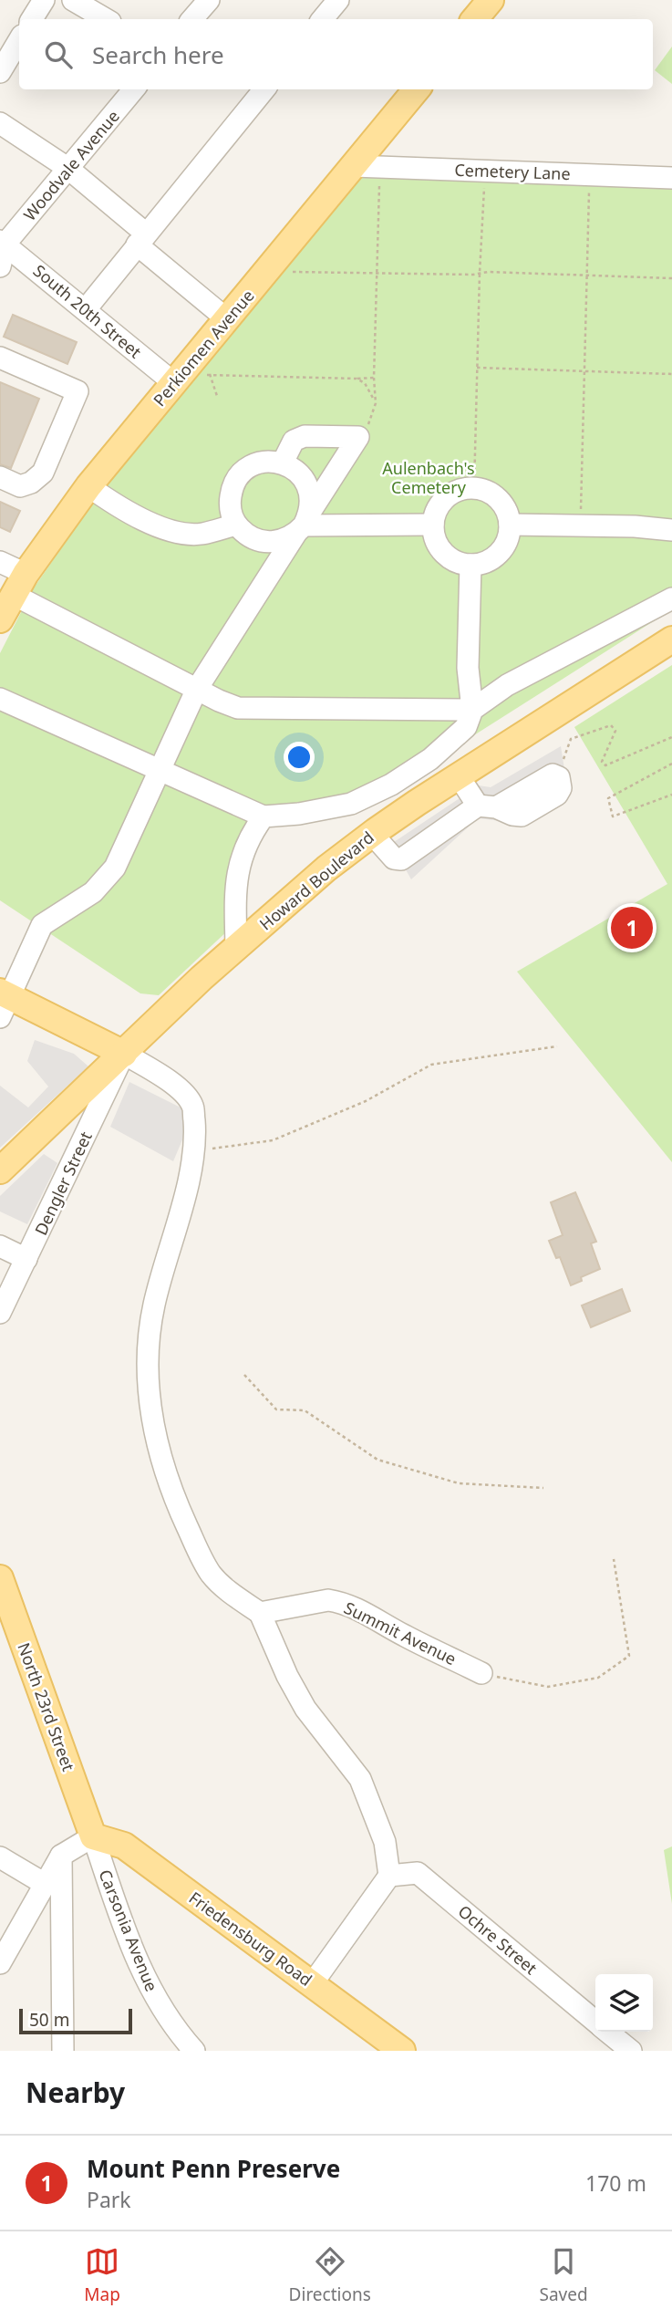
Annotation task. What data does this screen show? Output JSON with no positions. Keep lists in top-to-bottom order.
{
  "streets": {
    "main road": [
      "Perkiomen Avenue",
      "Howard Boulevard",
      "North 23rd Street",
      "Friedensburg Road"
    ],
    "street": [
      "Woodvale Avenue",
      "Cemetery Lane",
      "South 20th Street",
      "Dengler Street",
      "Summit Avenue",
      "Carsonia Avenue",
      "Ochre Street"
    ]
  },
  "crossings": [
    ["Woodvale Avenue", "South 20th Street"],
    ["Cemetery Lane", "Perkiomen Avenue"],
    ["South 20th Street", "Perkiomen Avenue"],
    ["Howard Boulevard", "Dengler Street"],
    ["North 23rd Street", "Carsonia Avenue"],
    ["North 23rd Street", "Friedensburg Road"],
    ["Carsonia Avenue", "Friedensburg Road"]
  ],
  "parks": ["Aulenbach's Cemetery"],
  "scale_bar": "50 m",
  "page": {
    "search": "Search here",
    "pins": "1",
    "scale": "50 m",
    "heading": "Nearby",
    "list": [
      {
        "mark": "1",
        "name": "Mount Penn Preserve",
        "note": "Park",
        "value": "170 m"
      }
    ],
    "nav": ["Map", "Directions", "Saved"]
  }
}
